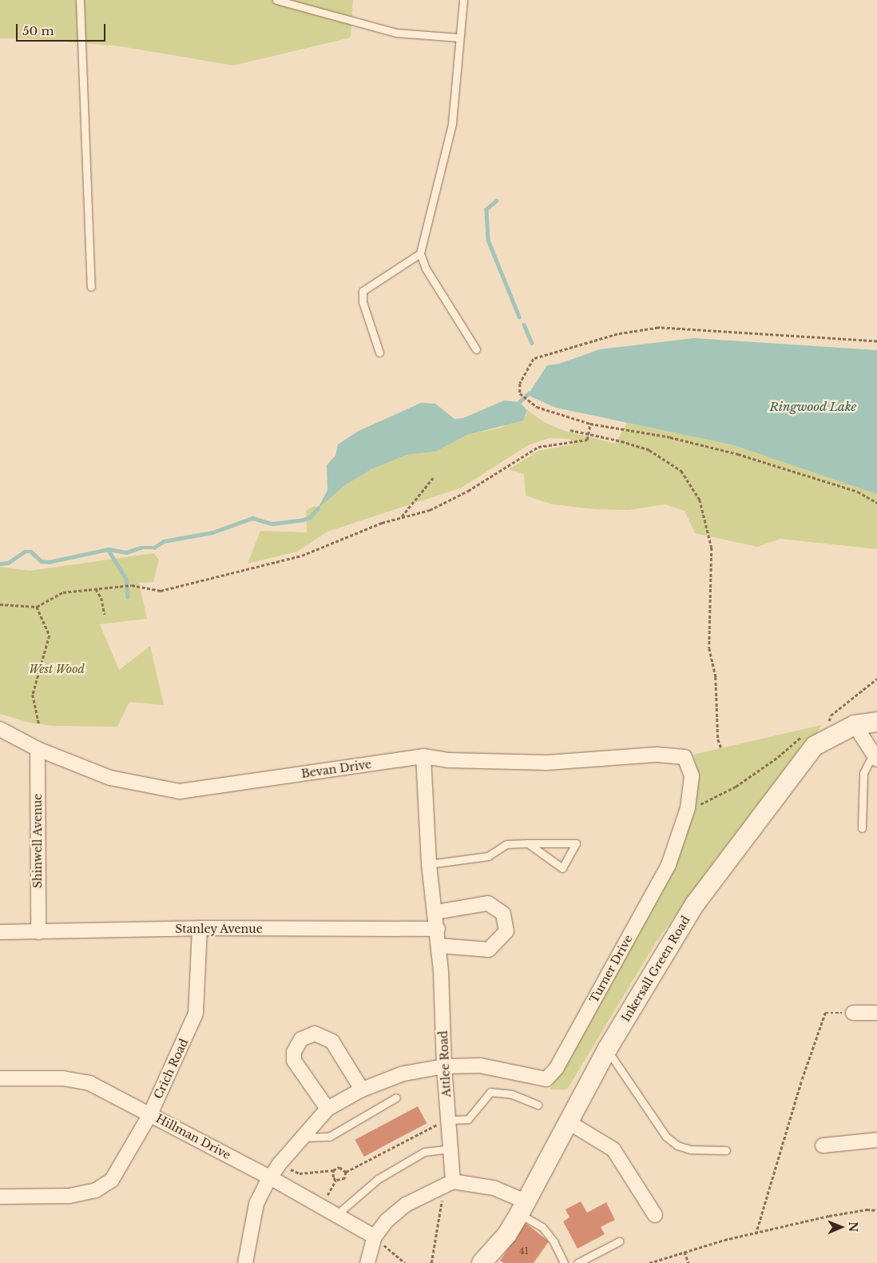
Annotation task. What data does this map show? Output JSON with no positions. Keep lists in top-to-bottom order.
{
  "streets": {
    "street": [
      "Bevan Drive",
      "Shinwell Avenue",
      "Stanley Avenue",
      "Turner Drive",
      "Inkersall Green Road",
      "Attlee Road",
      "Crich Road",
      "Hillman Drive"
    ]
  },
  "crossings": [
    ["Bevan Drive", "Shinwell Avenue"],
    ["Bevan Drive", "Turner Drive"],
    ["Bevan Drive", "Attlee Road"],
    ["Shinwell Avenue", "Stanley Avenue"],
    ["Stanley Avenue", "Attlee Road"],
    ["Stanley Avenue", "Crich Road"],
    ["Turner Drive", "Attlee Road"],
    ["Crich Road", "Hillman Drive"]
  ],
  "water": ["Ringwood Lake"],
  "parks": ["West Wood"],
  "house_numbers": ["41"],
  "scale_bar": "50 m",
  "north": "right"
}
